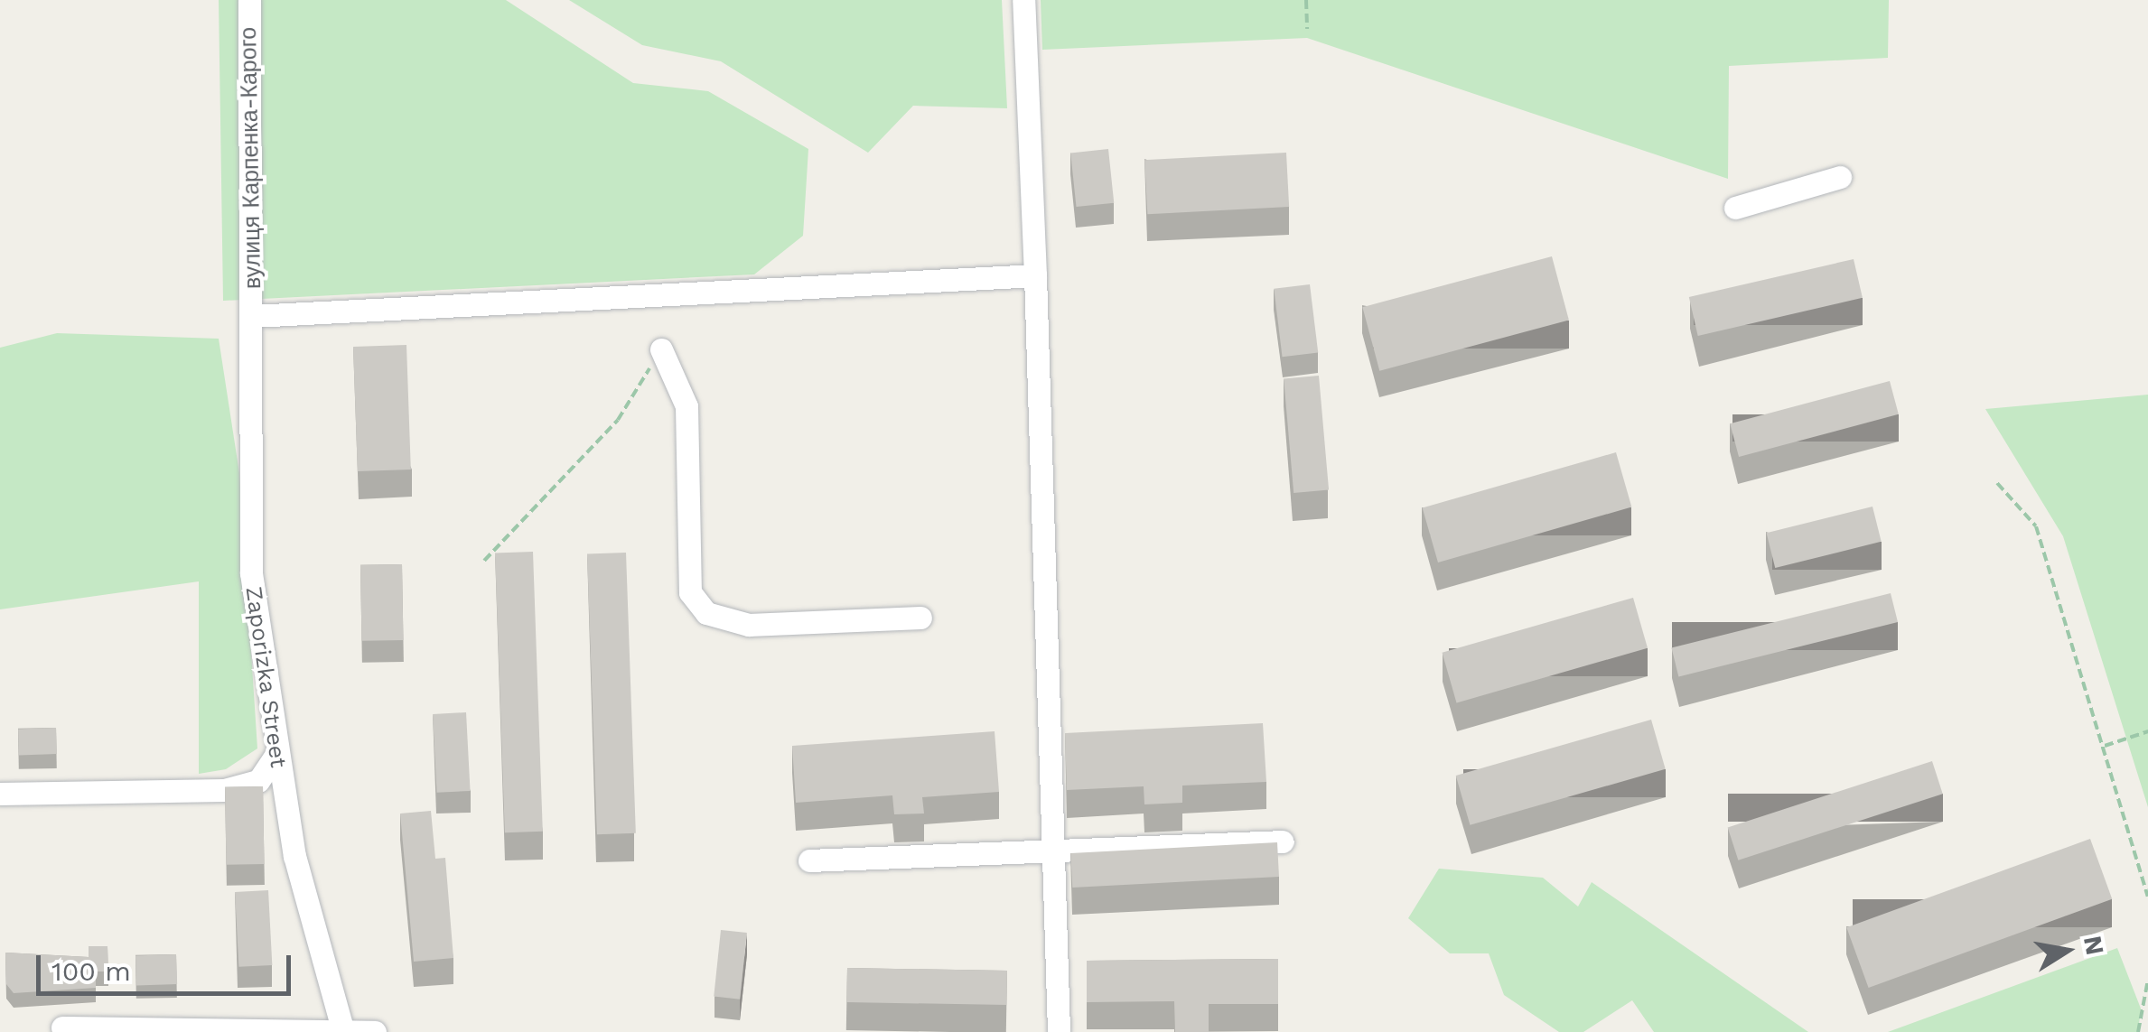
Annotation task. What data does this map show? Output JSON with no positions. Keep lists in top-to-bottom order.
{
  "streets": {
    "street": ["вулиця Карпенка-Карого", "Zaporizka Street"]
  },
  "crossings": [
    ["вулиця Карпенка-Карого", "Zaporizka Street"]
  ],
  "scale_bar": "100 m",
  "north": "right"
}
